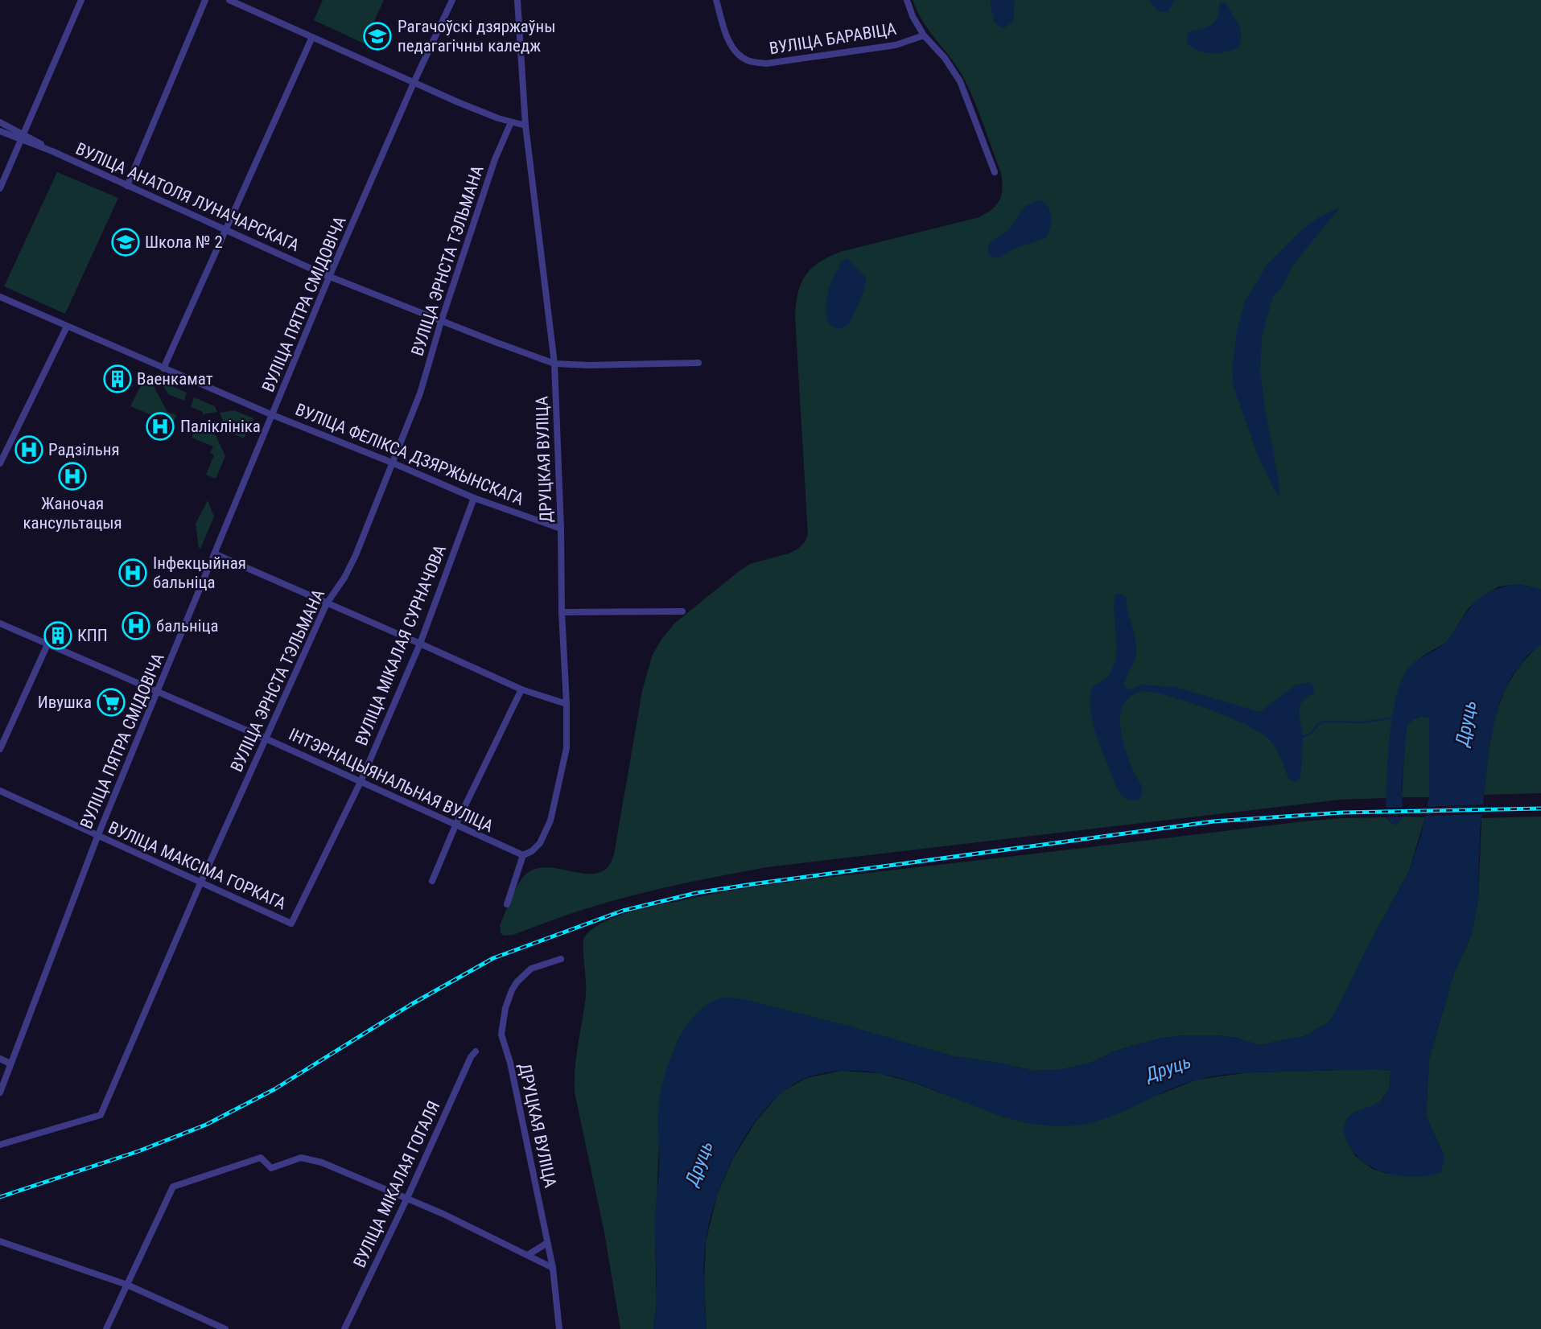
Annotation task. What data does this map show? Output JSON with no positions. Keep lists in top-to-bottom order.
{
  "streets": {
    "street": [
      "ВУЛІЦА БАРАВІЦА",
      "ВУЛІЦА АНАТОЛЯ ЛУНАЧАРСКАГА",
      "ВУЛІЦА ЭРНСТА ТЭЛЬМАНА",
      "ВУЛІЦА ПЯТРА СМІДОВІЧА",
      "ВУЛІЦА ФЕЛІКСА ДЗЯРЖЫНСКАГА",
      "ДРУЦКАЯ ВУЛІЦА",
      "ВУЛІЦА МІКАЛАЯ СУРНАЧОВА",
      "ІНТЭРНАЦЫЯНАЛЬНАЯ ВУЛІЦА",
      "ВУЛІЦА МАКСІМА ГОРКАГА",
      "ВУЛІЦА МІКАЛАЯ ГОГАЛЯ"
    ]
  },
  "crossings": [
    ["ВУЛІЦА АНАТОЛЯ ЛУНАЧАРСКАГА", "ВУЛІЦА ЭРНСТА ТЭЛЬМАНА"],
    ["ВУЛІЦА АНАТОЛЯ ЛУНАЧАРСКАГА", "ВУЛІЦА ПЯТРА СМІДОВІЧА"],
    ["ВУЛІЦА АНАТОЛЯ ЛУНАЧАРСКАГА", "ДРУЦКАЯ ВУЛІЦА"],
    ["ВУЛІЦА ЭРНСТА ТЭЛЬМАНА", "ВУЛІЦА ФЕЛІКСА ДЗЯРЖЫНСКАГА"],
    ["ВУЛІЦА ЭРНСТА ТЭЛЬМАНА", "ІНТЭРНАЦЫЯНАЛЬНАЯ ВУЛІЦА"],
    ["ВУЛІЦА ЭРНСТА ТЭЛЬМАНА", "ВУЛІЦА МАКСІМА ГОРКАГА"],
    ["ВУЛІЦА ПЯТРА СМІДОВІЧА", "ВУЛІЦА ФЕЛІКСА ДЗЯРЖЫНСКАГА"],
    ["ВУЛІЦА ПЯТРА СМІДОВІЧА", "ІНТЭРНАЦЫЯНАЛЬНАЯ ВУЛІЦА"],
    ["ВУЛІЦА ПЯТРА СМІДОВІЧА", "ВУЛІЦА МАКСІМА ГОРКАГА"],
    ["ВУЛІЦА ФЕЛІКСА ДЗЯРЖЫНСКАГА", "ДРУЦКАЯ ВУЛІЦА"],
    ["ВУЛІЦА ФЕЛІКСА ДЗЯРЖЫНСКАГА", "ВУЛІЦА МІКАЛАЯ СУРНАЧОВА"],
    ["ДРУЦКАЯ ВУЛІЦА", "ІНТЭРНАЦЫЯНАЛЬНАЯ ВУЛІЦА"],
    ["ВУЛІЦА МІКАЛАЯ СУРНАЧОВА", "ІНТЭРНАЦЫЯНАЛЬНАЯ ВУЛІЦА"],
    ["ВУЛІЦА МІКАЛАЯ СУРНАЧОВА", "ВУЛІЦА МАКСІМА ГОРКАГА"]
  ],
  "water": ["Друць"],
  "places": {
    "school or university": ["Рагачоўскі дзяржаўны педагагічны каледж", "Школа № 2"],
    "building": ["Ваенкамат", "КПП"],
    "hospital": [
      "Паліклініка",
      "Радзільня",
      "Жаночая кансультацыя",
      "Інфекцыйная бальніца",
      "бальніца"
    ],
    "supermarket": ["Ивушка"]
  }
}
